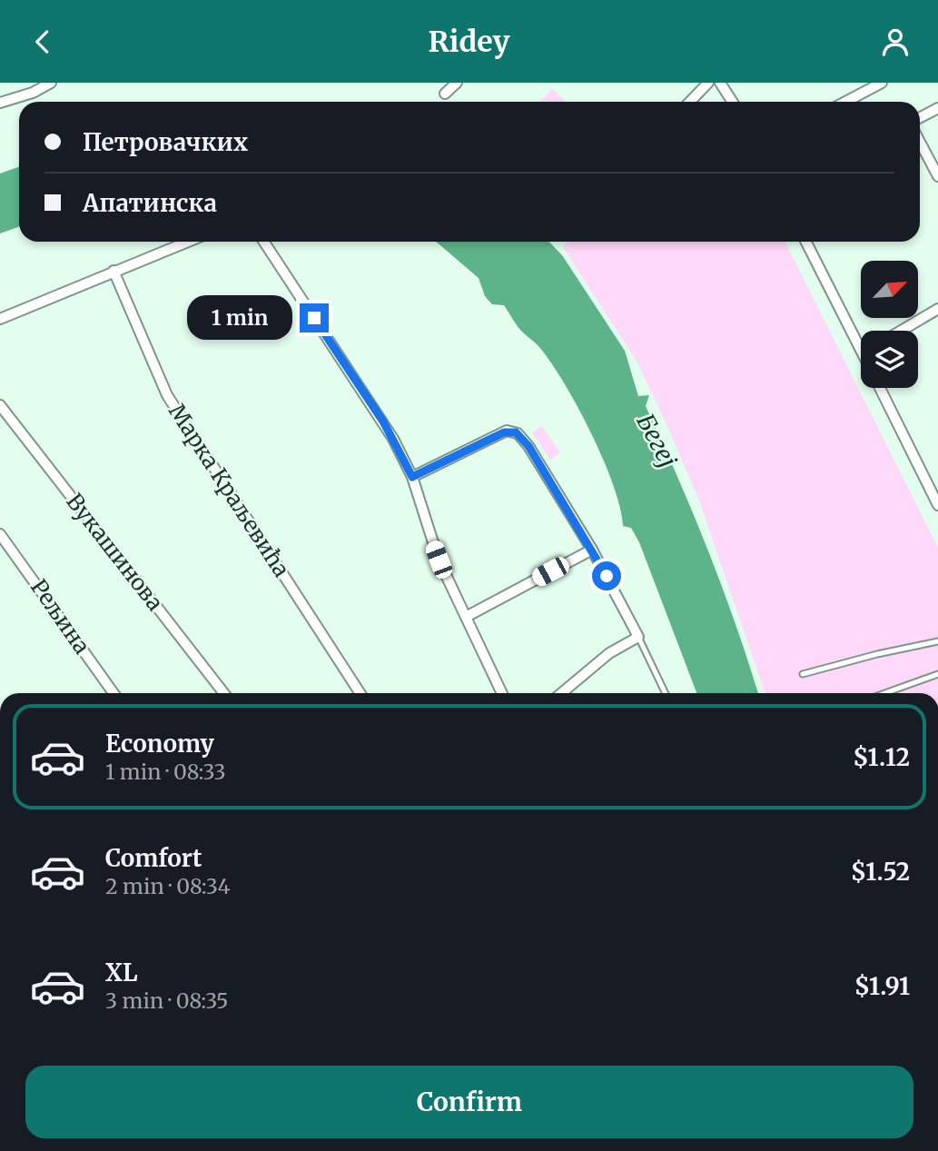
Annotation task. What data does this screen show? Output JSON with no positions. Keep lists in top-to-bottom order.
{
  "streets": {
    "street": ["Марка Краљевића", "Вукашинова", "Рељина"]
  },
  "water": ["Бегеј"],
  "north": "top right",
  "page": {
    "header": "Ridey",
    "banner": ["Петровачких", "Апатинска"],
    "bubble": "1 min",
    "list": [
      {
        "name": "Economy",
        "note": "1 min · 08:33",
        "value": "$1.12"
      },
      {
        "name": "Comfort",
        "note": "2 min · 08:34",
        "value": "$1.52"
      },
      {
        "name": "XL",
        "note": "3 min · 08:35",
        "value": "$1.91"
      }
    ],
    "buttons": "Confirm"
  }
}
